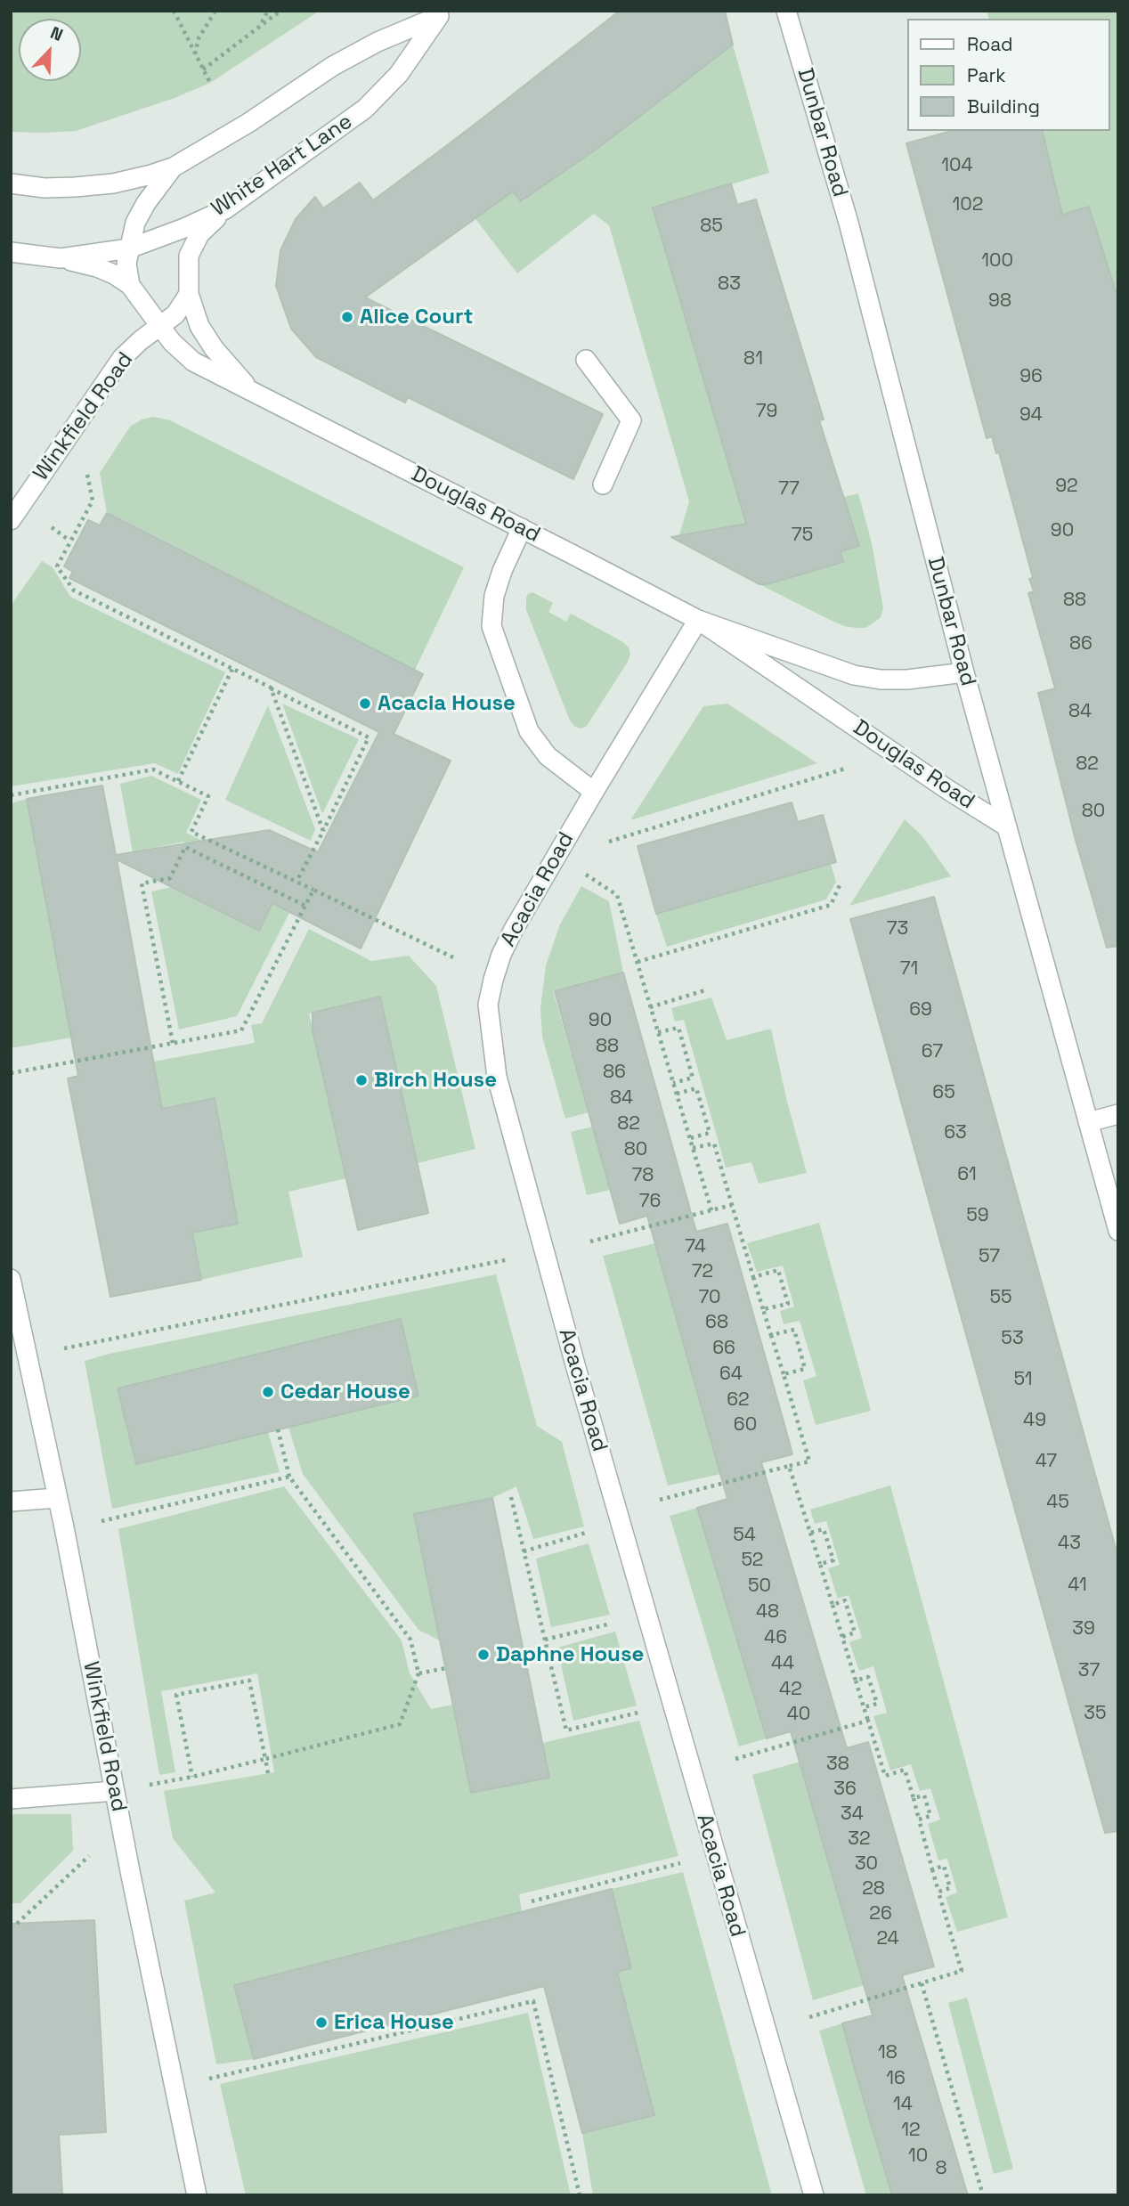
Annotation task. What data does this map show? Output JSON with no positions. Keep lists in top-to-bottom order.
{
  "streets": {
    "street": [
      "Dunbar Road",
      "White Hart Lane",
      "Winkfield Road",
      "Douglas Road",
      "Acacia Road"
    ]
  },
  "crossings": [
    ["Dunbar Road", "Douglas Road"],
    ["White Hart Lane", "Douglas Road"],
    ["Winkfield Road", "Douglas Road"],
    ["Douglas Road", "Acacia Road"]
  ],
  "places": [
    "Alice Court",
    "Acacia House",
    "Birch House",
    "Cedar House",
    "Daphne House",
    "Erica House"
  ],
  "house_numbers": [
    "104",
    "102",
    "85",
    "100",
    "83",
    "98",
    "81",
    "96",
    "79",
    "94",
    "92",
    "77",
    "90",
    "75",
    "88",
    "86",
    "84",
    "82",
    "80",
    "73",
    "71",
    "69",
    "90",
    "88",
    "67",
    "86",
    "65",
    "84",
    "82",
    "63",
    "80",
    "61",
    "78",
    "76",
    "59",
    "74",
    "57",
    "72",
    "70",
    "55",
    "68",
    "53",
    "66",
    "64",
    "51",
    "62",
    "49",
    "60",
    "47",
    "45",
    "54",
    "43",
    "52",
    "41",
    "50",
    "48",
    "39",
    "46",
    "44",
    "37",
    "42",
    "35",
    "40",
    "38",
    "36",
    "34",
    "32",
    "30",
    "28",
    "26",
    "24",
    "18",
    "16",
    "14",
    "12",
    "10",
    "8"
  ],
  "legend": ["Road", "Park", "Building"],
  "north": "top right"
}
